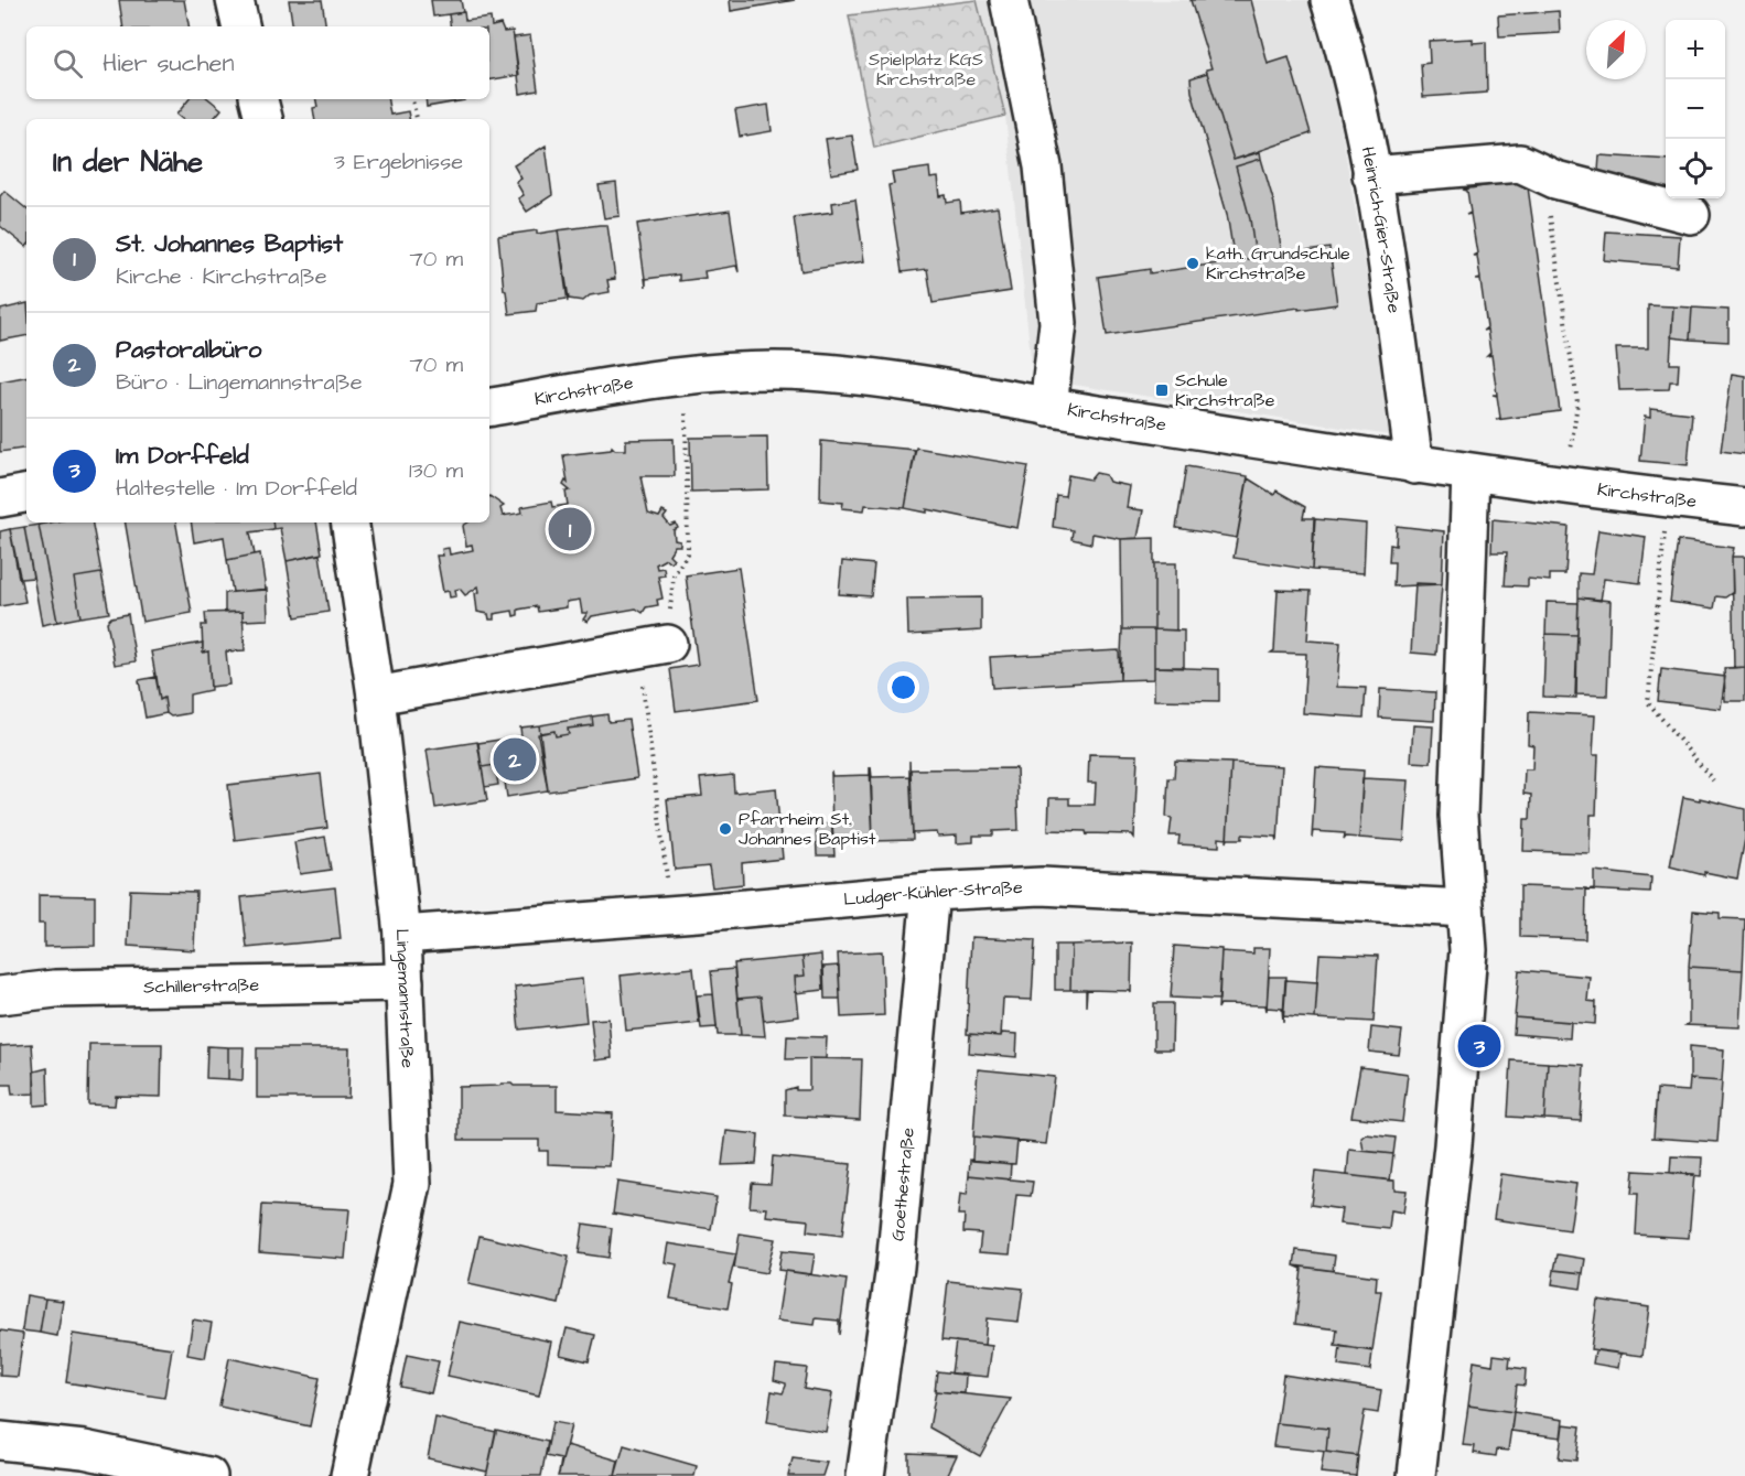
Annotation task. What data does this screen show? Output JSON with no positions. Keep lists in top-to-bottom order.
{
  "streets": {
    "street": [
      "Heinrich-Gier-Straße",
      "Kirchstraße",
      "Ludger-Kühler-Straße",
      "Schillerstraße",
      "Lingemannstraße",
      "Goethestraße"
    ]
  },
  "crossings": [
    ["Heinrich-Gier-Straße", "Kirchstraße"],
    ["Ludger-Kühler-Straße", "Lingemannstraße"],
    ["Ludger-Kühler-Straße", "Goethestraße"],
    ["Schillerstraße", "Lingemannstraße"]
  ],
  "parks": ["Spielplatz KGS Kirchstraße"],
  "places": {
    "other": ["kath. Grundschule Kirchstraße", "Pfarrheim St. Johannes Baptist"],
    "transit": ["Schule Kirchstraße"]
  },
  "north": "top right",
  "page": {
    "map_buttons": ["+", "−"],
    "search": "Hier suchen",
    "heading": ["In der Nähe", "3 Ergebnisse"],
    "list": [
      {
        "mark": "1",
        "name": "St. Johannes Baptist",
        "note": "Kirche · Kirchstraße",
        "value": "70 m"
      },
      {
        "mark": "2",
        "name": "Pastoralbüro",
        "note": "Büro · Lingemannstraße",
        "value": "70 m"
      },
      {
        "mark": "3",
        "name": "Im Dorffeld",
        "note": "Haltestelle · Im Dorffeld",
        "value": "130 m"
      }
    ],
    "pins": ["1", "2", "3"]
  }
}
